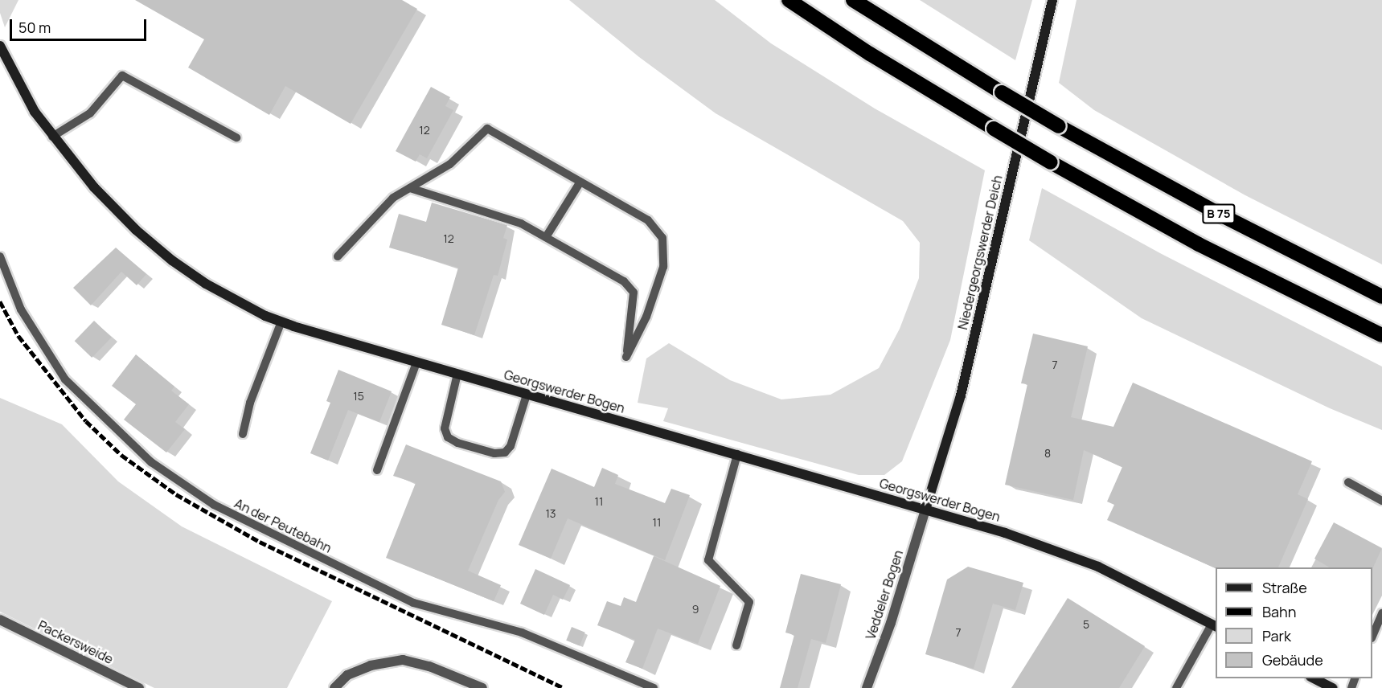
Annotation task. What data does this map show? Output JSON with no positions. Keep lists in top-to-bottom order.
{
  "streets": {
    "highway": ["B 75"],
    "street": [
      "Niedergeorgswerder Deich",
      "Georgswerder Bogen",
      "Veddeler Bogen",
      "Packersweide"
    ],
    "lane": ["An der Peutebahn"]
  },
  "crossings": [
    ["Niedergeorgswerder Deich", "Georgswerder Bogen"],
    ["Niedergeorgswerder Deich", "Veddeler Bogen"],
    ["Georgswerder Bogen", "Veddeler Bogen"]
  ],
  "house_numbers": [
    "12",
    "12",
    "7",
    "15",
    "8",
    "11",
    "13",
    "11",
    "9",
    "5",
    "7"
  ],
  "legend": [
    "Straße",
    "Bahn",
    "Park",
    "Gebäude"
  ],
  "scale_bar": "50 m"
}
